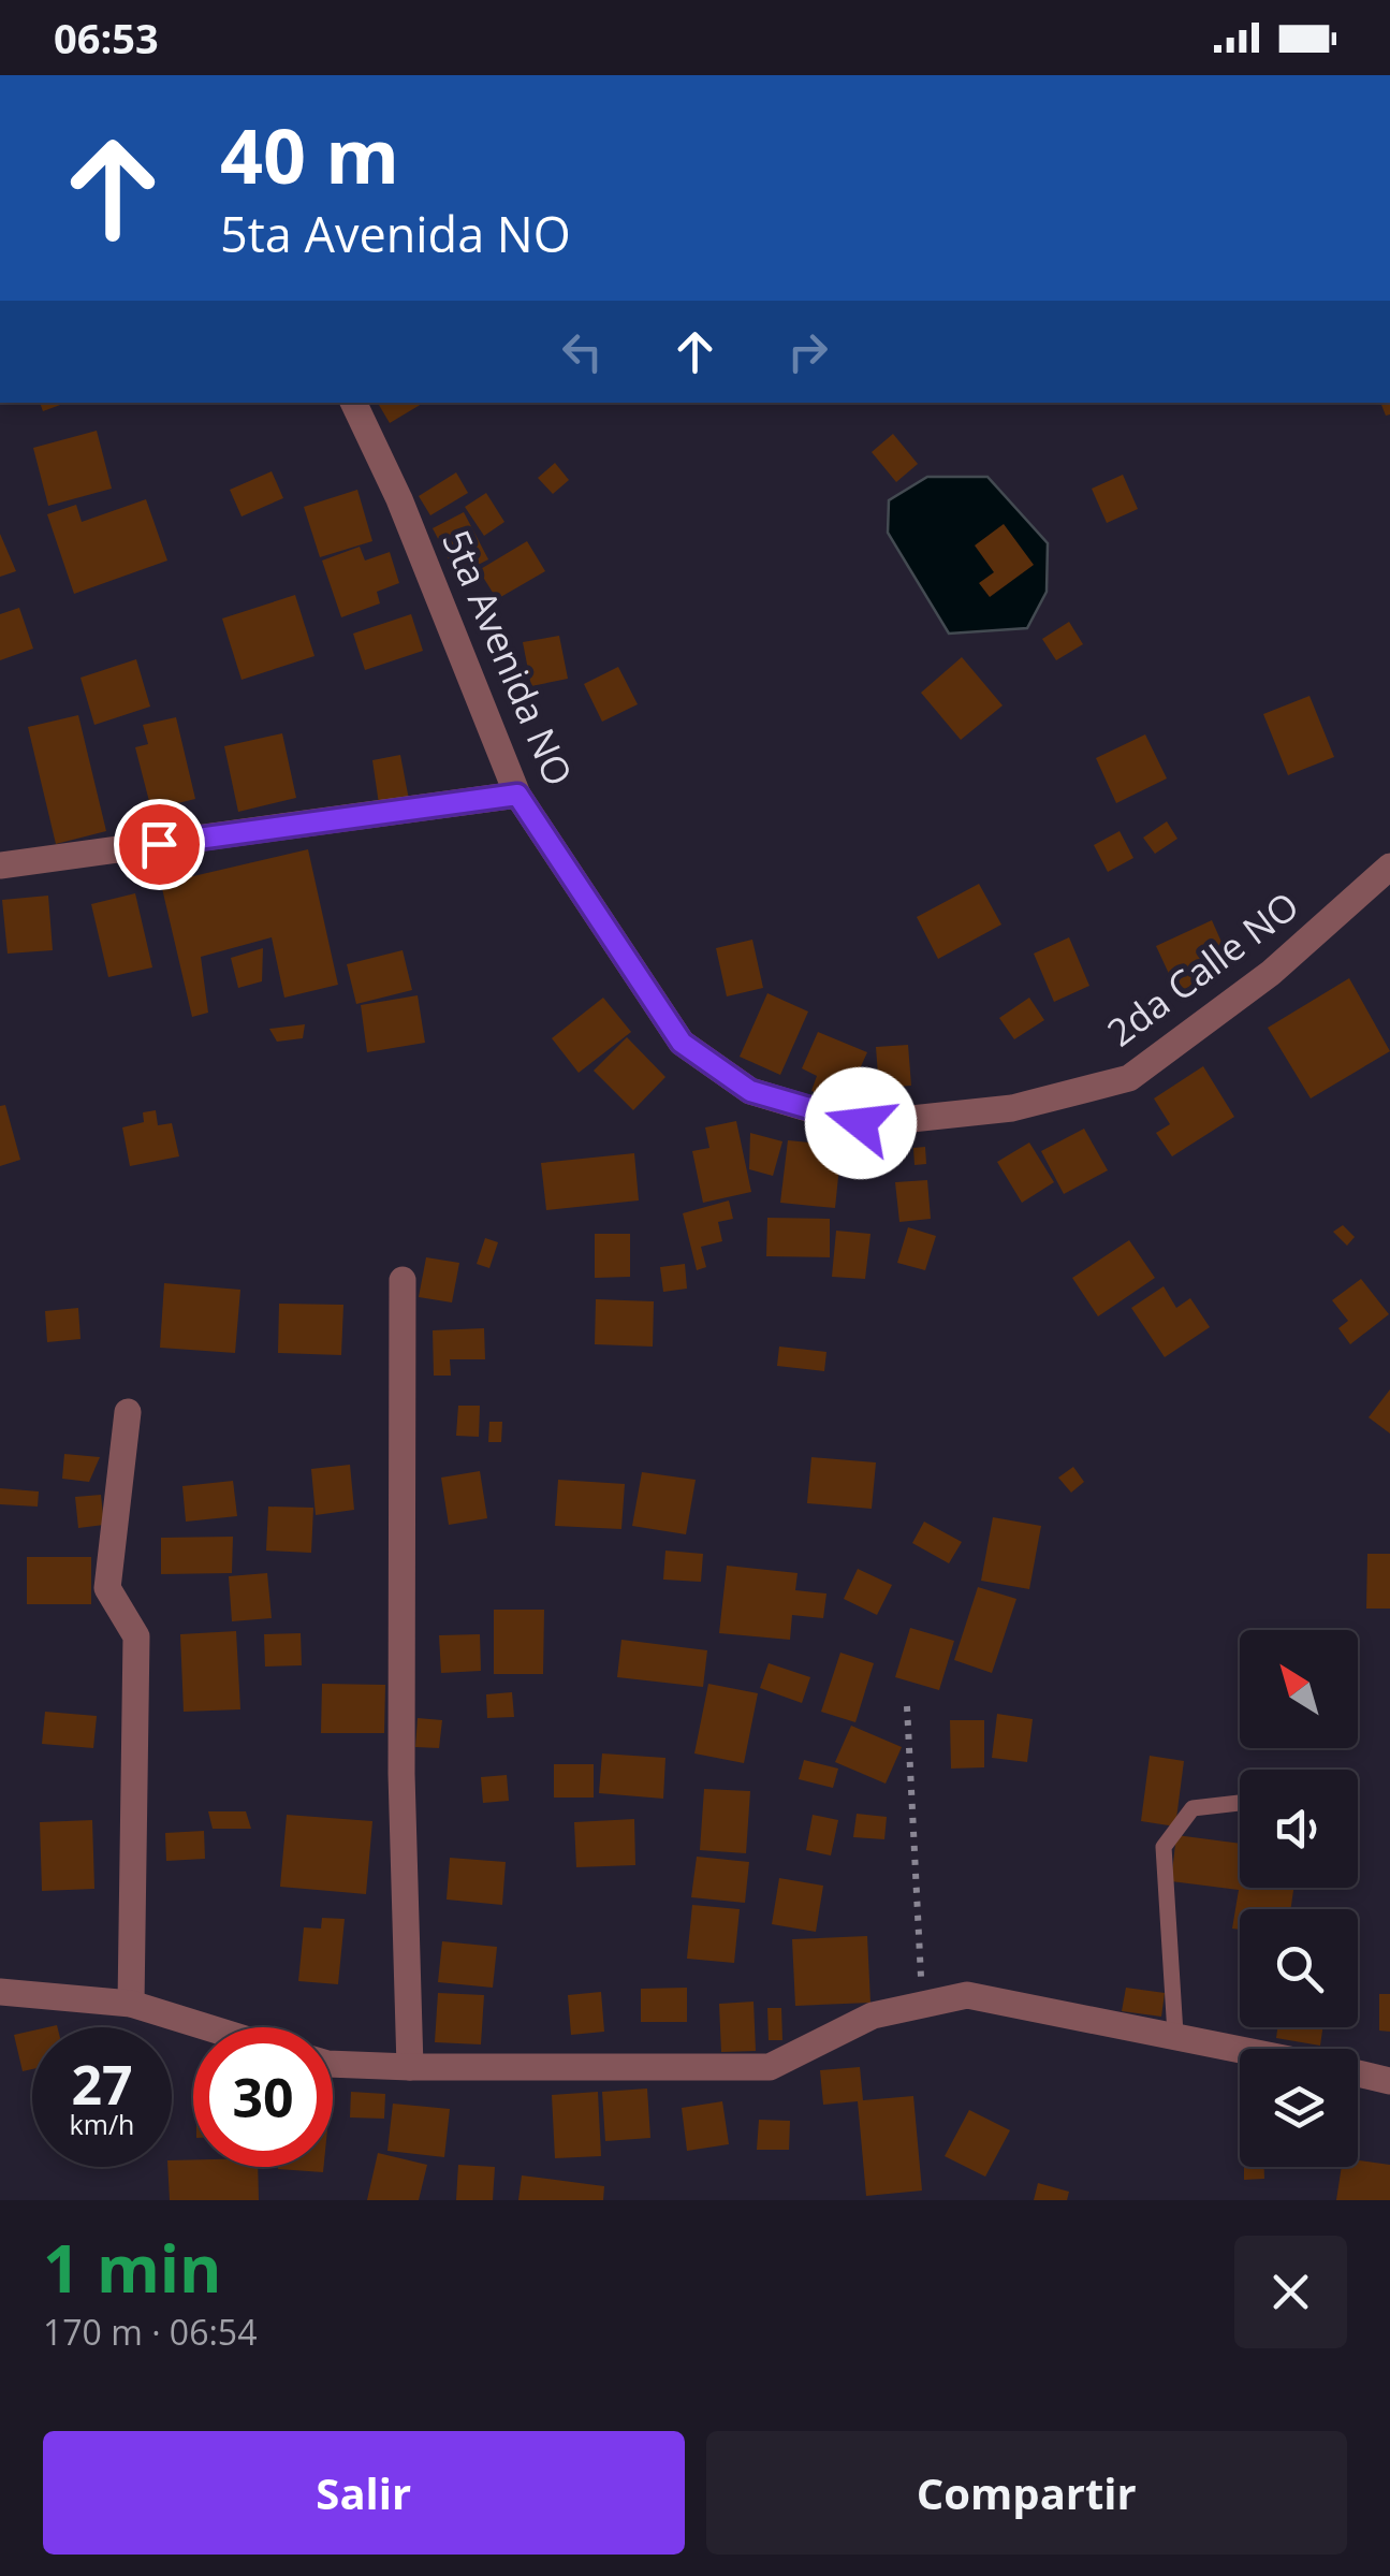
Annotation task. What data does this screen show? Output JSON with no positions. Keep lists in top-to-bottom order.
{
  "streets": {
    "street": ["5ta Avenida NO", "2da Calle NO"]
  },
  "crossings": [
    ["5ta Avenida NO", "2da Calle NO"]
  ],
  "north": "top left",
  "page": {
    "status": "06:53",
    "turn": ["40 m", "5ta Avenida NO"],
    "speed": "27 km/h",
    "limit": "30",
    "heading": ["1 min", "170 m · 06:54"],
    "buttons": ["Salir", "Compartir"]
  }
}
